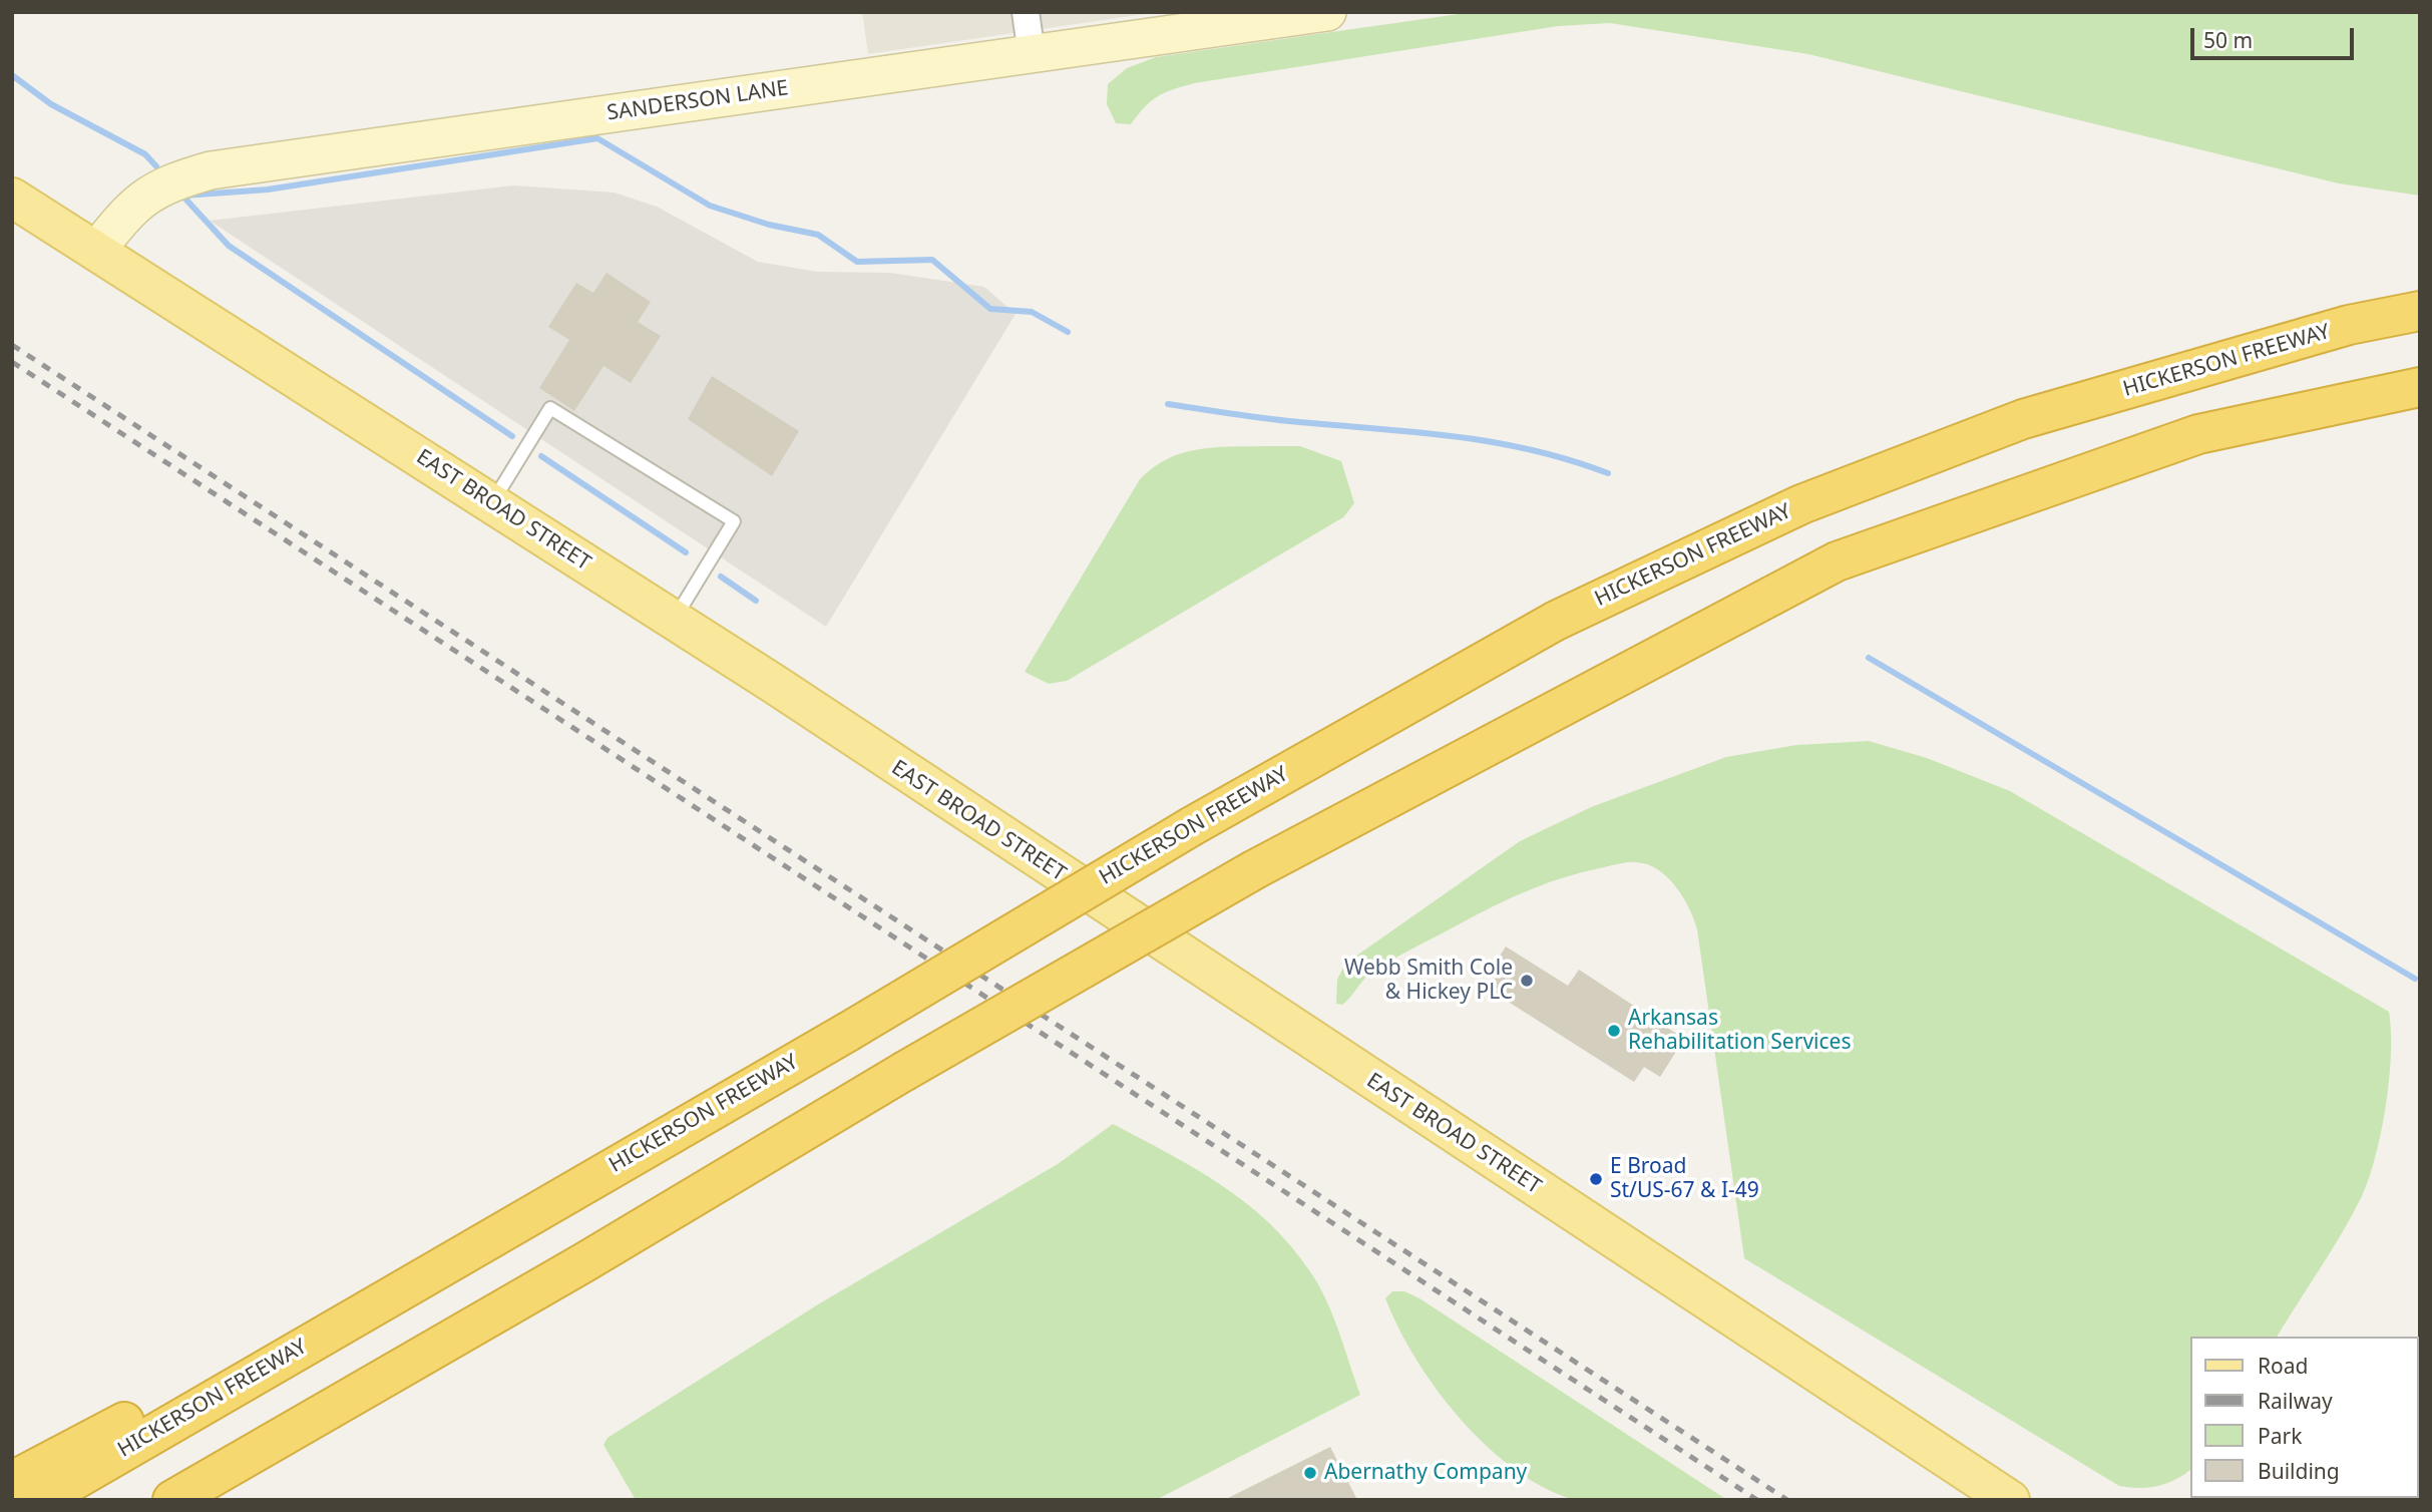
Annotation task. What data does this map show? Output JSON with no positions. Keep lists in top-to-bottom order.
{
  "streets": {
    "highway": ["HICKERSON FREEWAY"],
    "main road": ["EAST BROAD STREET"],
    "street": ["SANDERSON LANE"]
  },
  "crossings": [
    ["SANDERSON LANE", "EAST BROAD STREET"]
  ],
  "places": [
    "Webb Smith Cole & Hickey PLC",
    "Arkansas Rehabilitation Services",
    "E Broad St/US-67 & I-49",
    "Abernathy Company"
  ],
  "legend": [
    "Road",
    "Railway",
    "Park",
    "Building"
  ],
  "scale_bar": "50 m"
}
